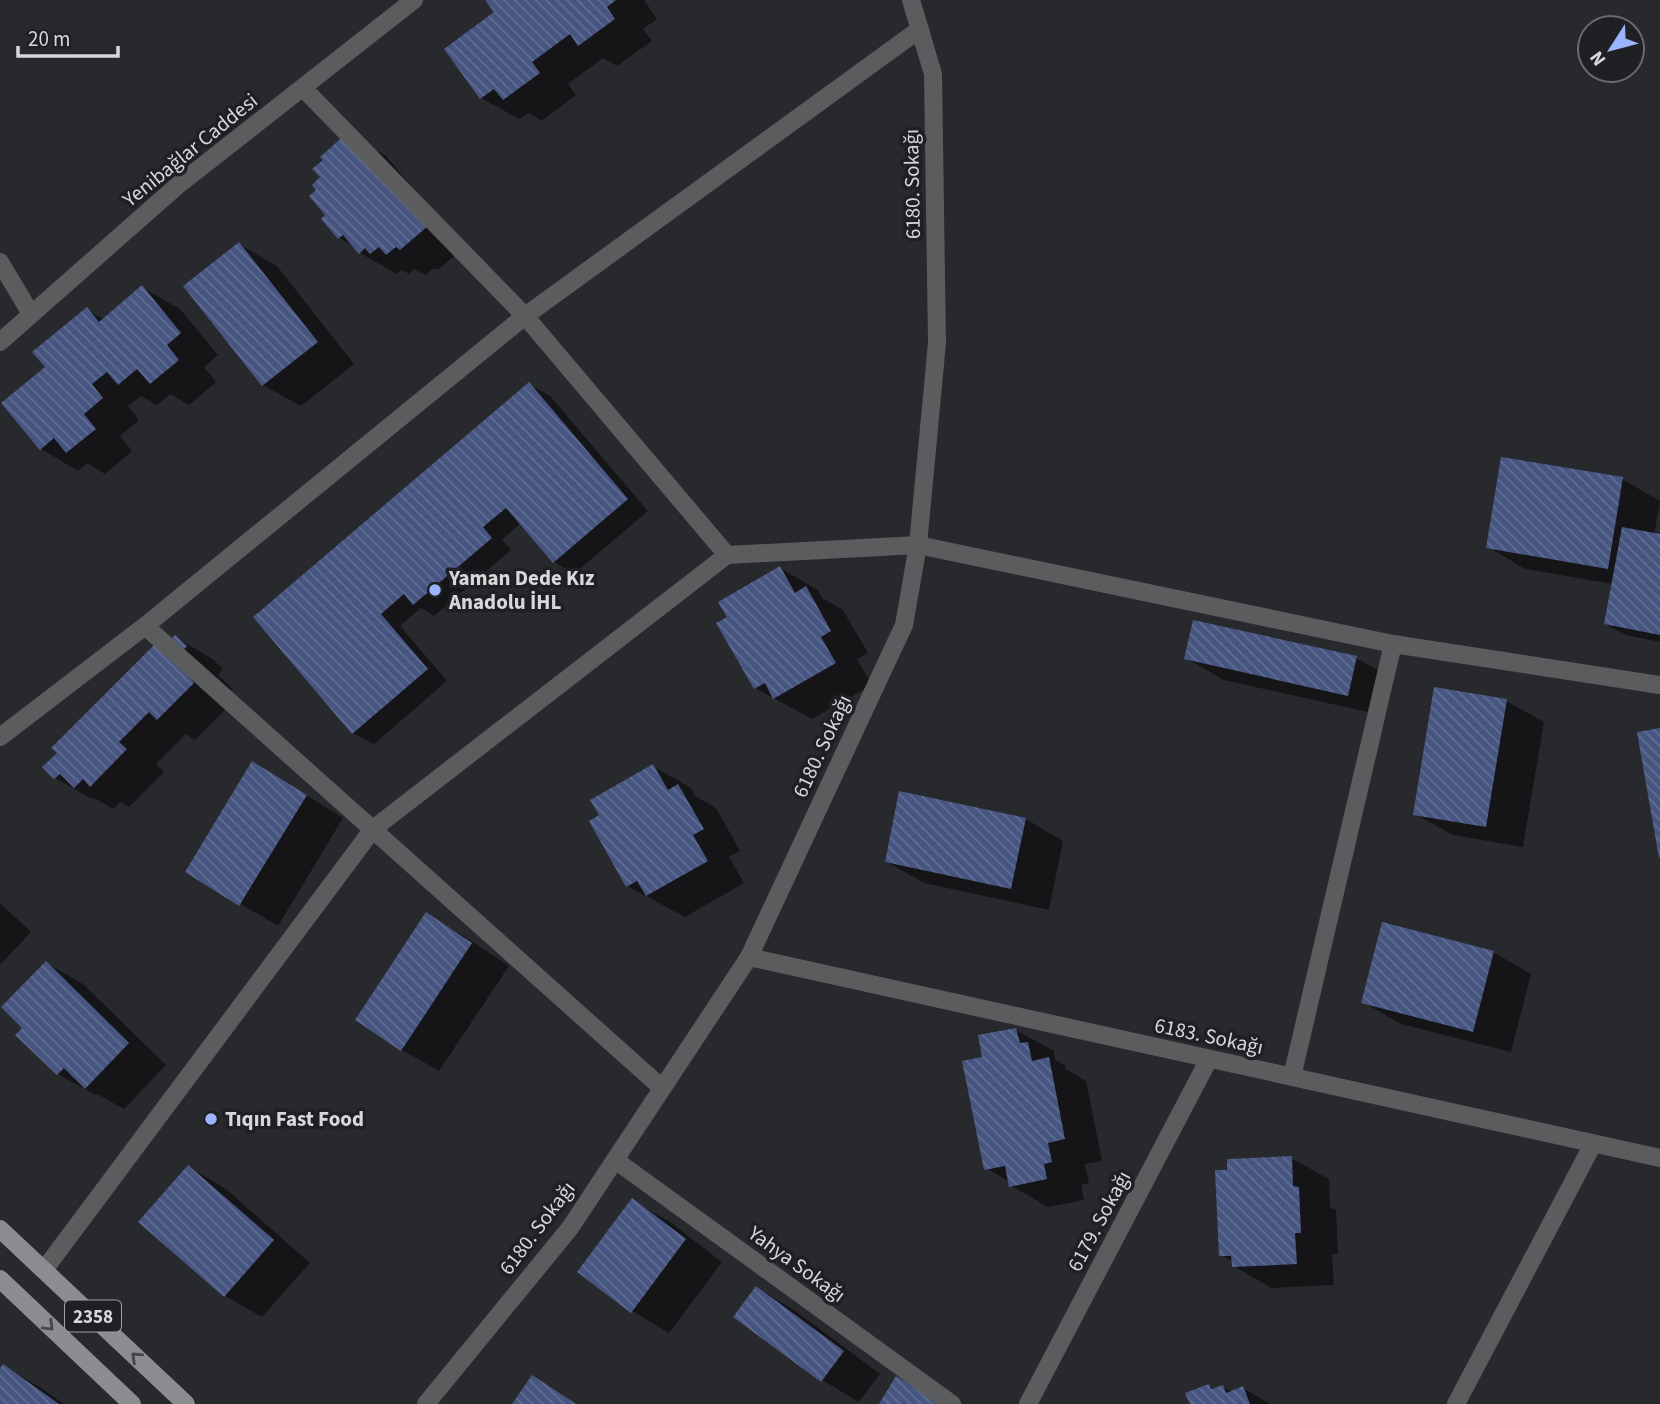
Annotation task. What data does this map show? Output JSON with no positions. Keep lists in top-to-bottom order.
{
  "streets": {
    "main road": ["2358"],
    "street": [
      "Yenibağlar Caddesi",
      "6180. Sokağı",
      "6183. Sokağı",
      "6179. Sokağı",
      "Yahya Sokağı"
    ]
  },
  "crossings": [
    ["6180. Sokağı", "6183. Sokağı"],
    ["6180. Sokağı", "Yahya Sokağı"],
    ["6183. Sokağı", "6179. Sokağı"]
  ],
  "places": ["Yaman Dede Kız Anadolu İHL", "Tıqın Fast Food"],
  "scale_bar": "20 m",
  "north": "bottom left"
}
